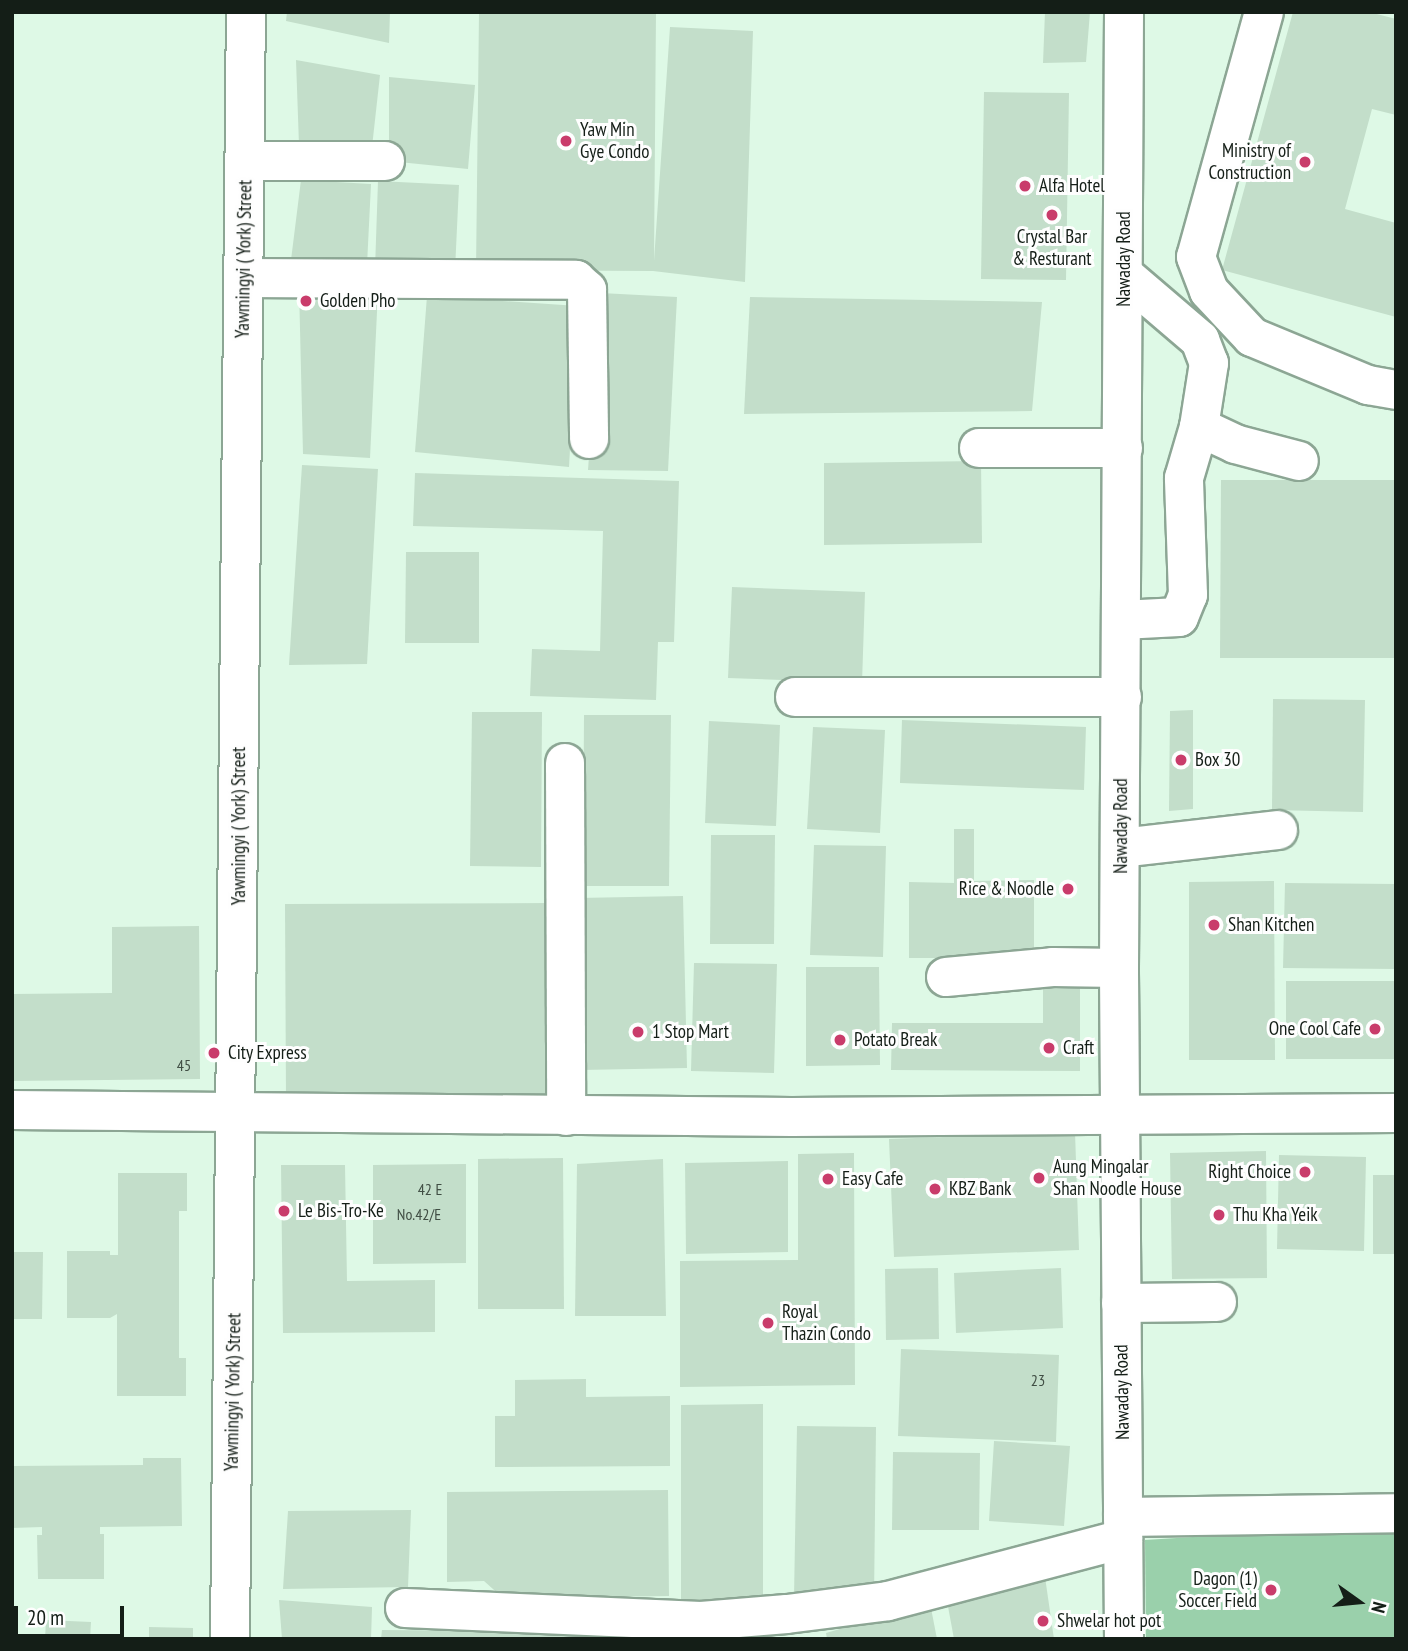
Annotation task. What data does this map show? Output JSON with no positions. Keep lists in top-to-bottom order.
{
  "streets": {
    "street": ["Yawmingyi ( York) Street", "Nawaday Road"]
  },
  "places": [
    "Yaw Min Gye Condo",
    "Ministry of Construction",
    "Alfa Hotel",
    "Crystal Bar & Resturant",
    "Golden Pho",
    "Box 30",
    "Rice & Noodle",
    "Shan Kitchen",
    "One Cool Cafe",
    "1 Stop Mart",
    "Potato Break",
    "Craft",
    "City Express",
    "Right Choice",
    "Aung Mingalar Shan Noodle House",
    "Easy Cafe",
    "KBZ Bank",
    "Le Bis-Tro-Ke",
    "Thu Kha Yeik",
    "Royal Thazin Condo",
    "Dagon (1) Soccer Field",
    "Shwelar hot pot"
  ],
  "house_numbers": [
    "45",
    "42 E",
    "No.42/E",
    "23"
  ],
  "scale_bar": "20 m",
  "north": "right"
}
